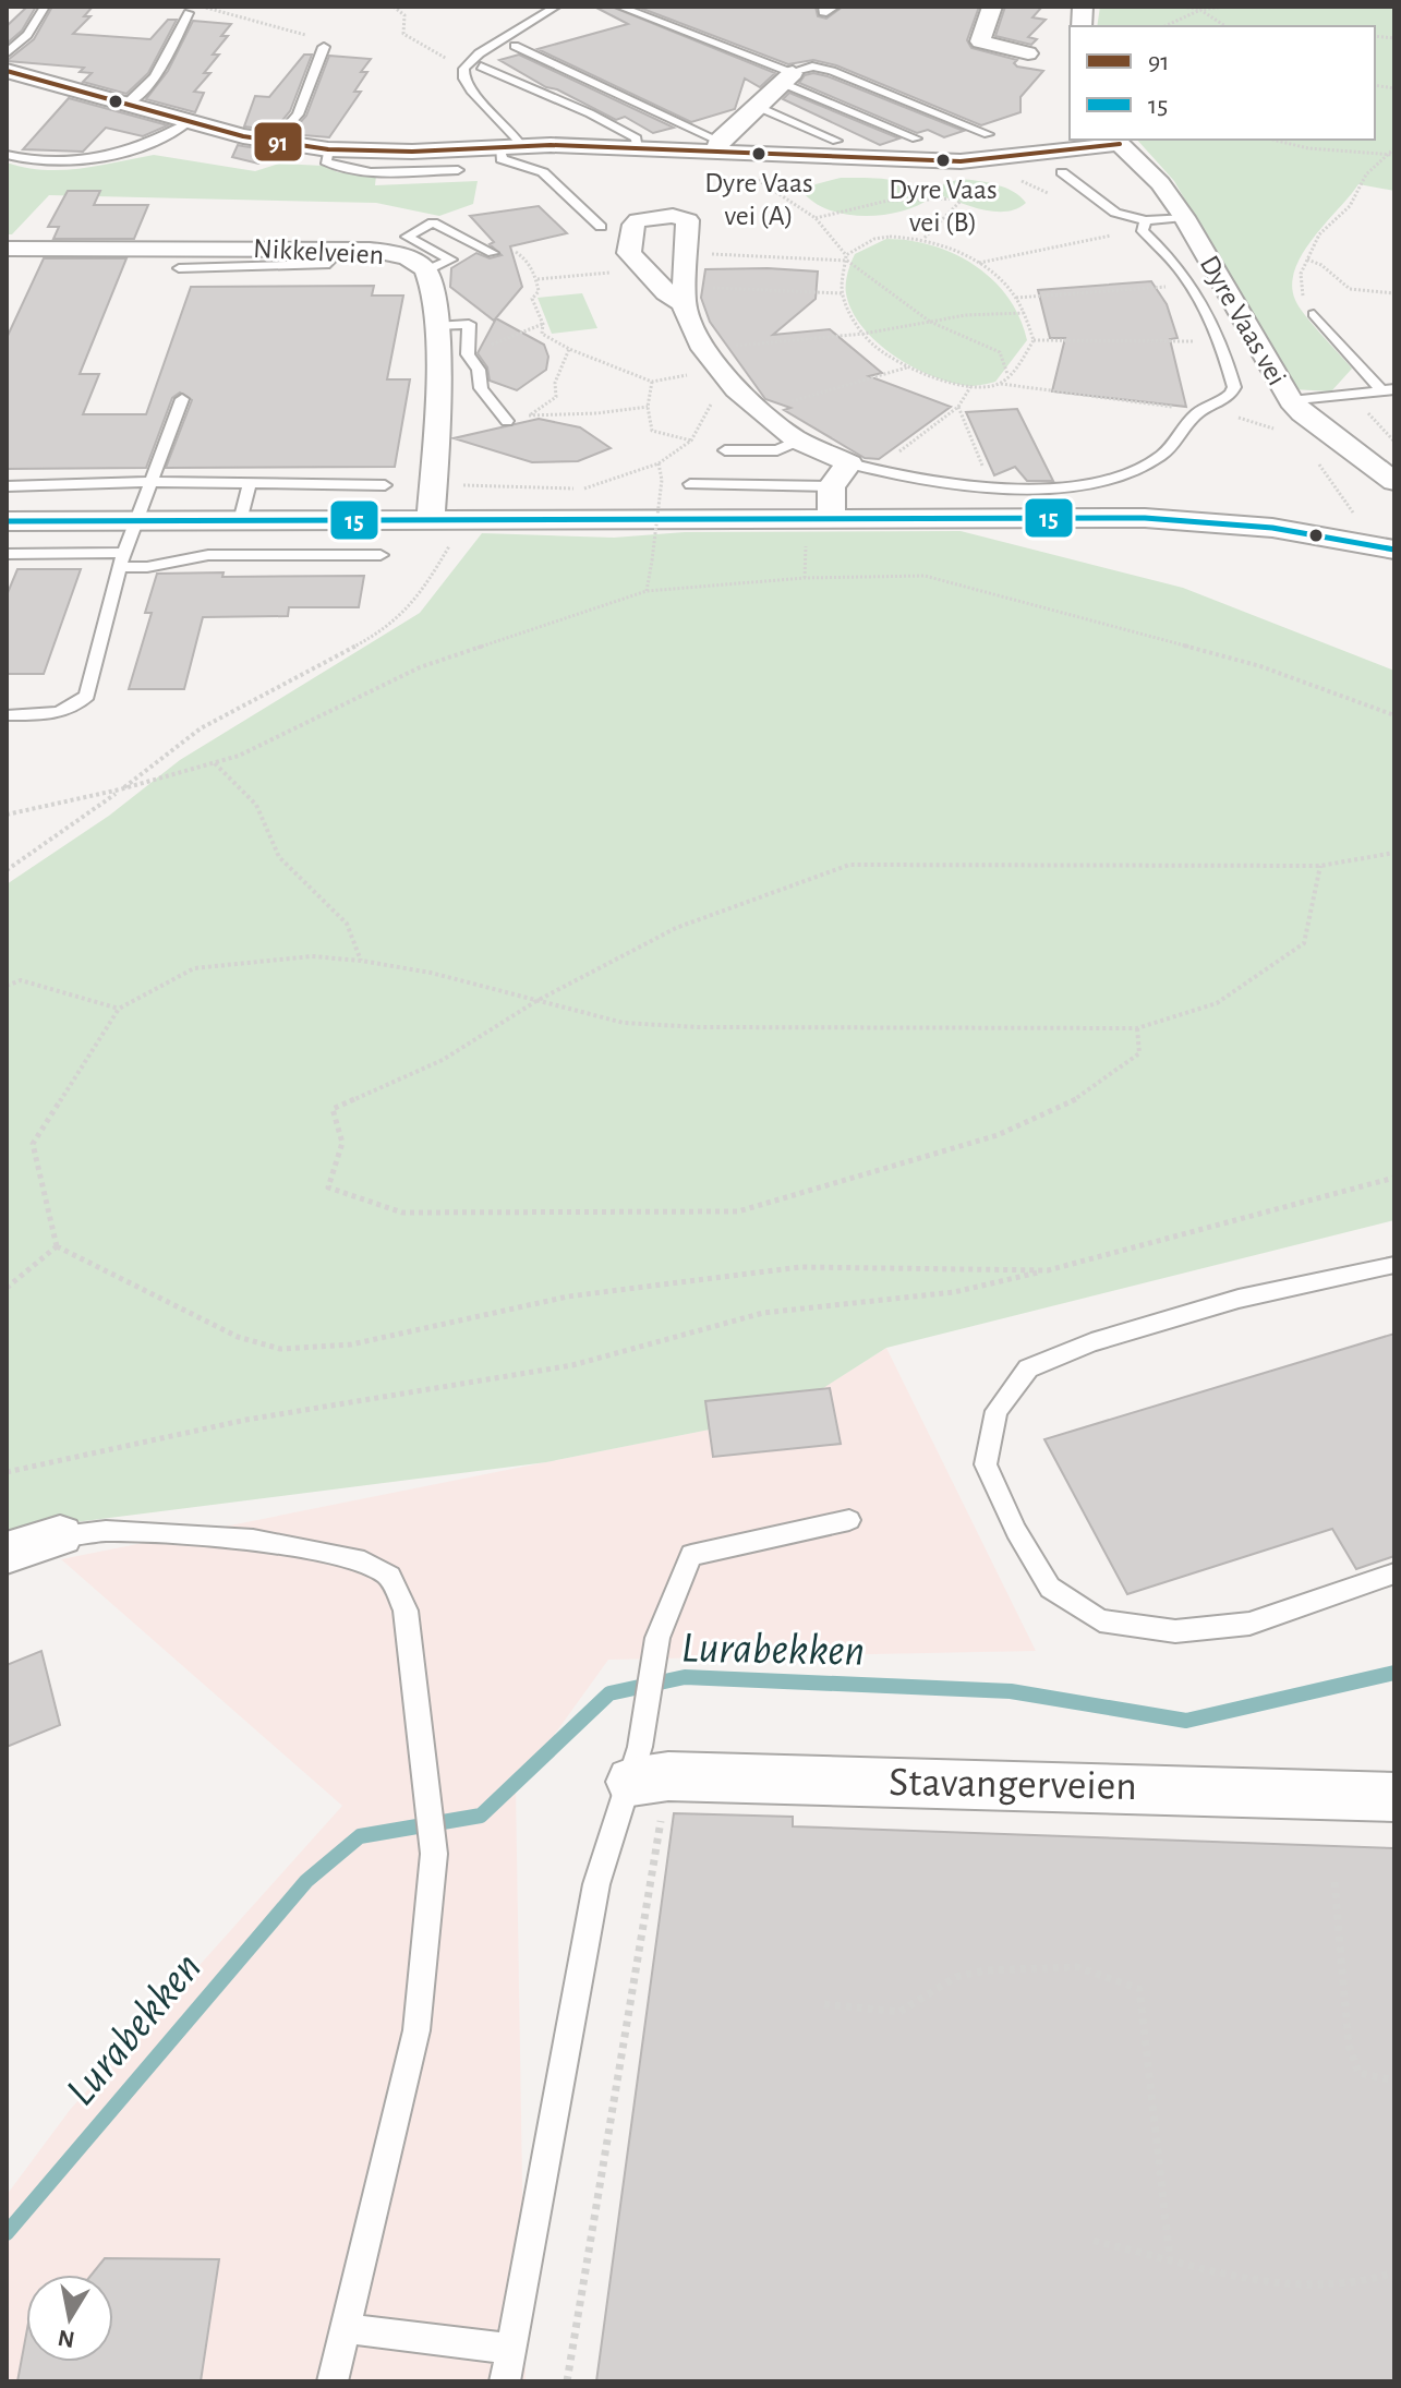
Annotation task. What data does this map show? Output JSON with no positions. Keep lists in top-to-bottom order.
{
  "streets": {
    "street": ["Nikkelveien", "Dyre Vaas vei", "Stavangerveien"]
  },
  "water": ["Lurabekken"],
  "places": ["Dyre Vaas vei (A)", "Dyre Vaas vei (B)"],
  "lines": ["transit line 91", "transit line 15"],
  "legend": ["91", "15"],
  "north": "bottom"
}
